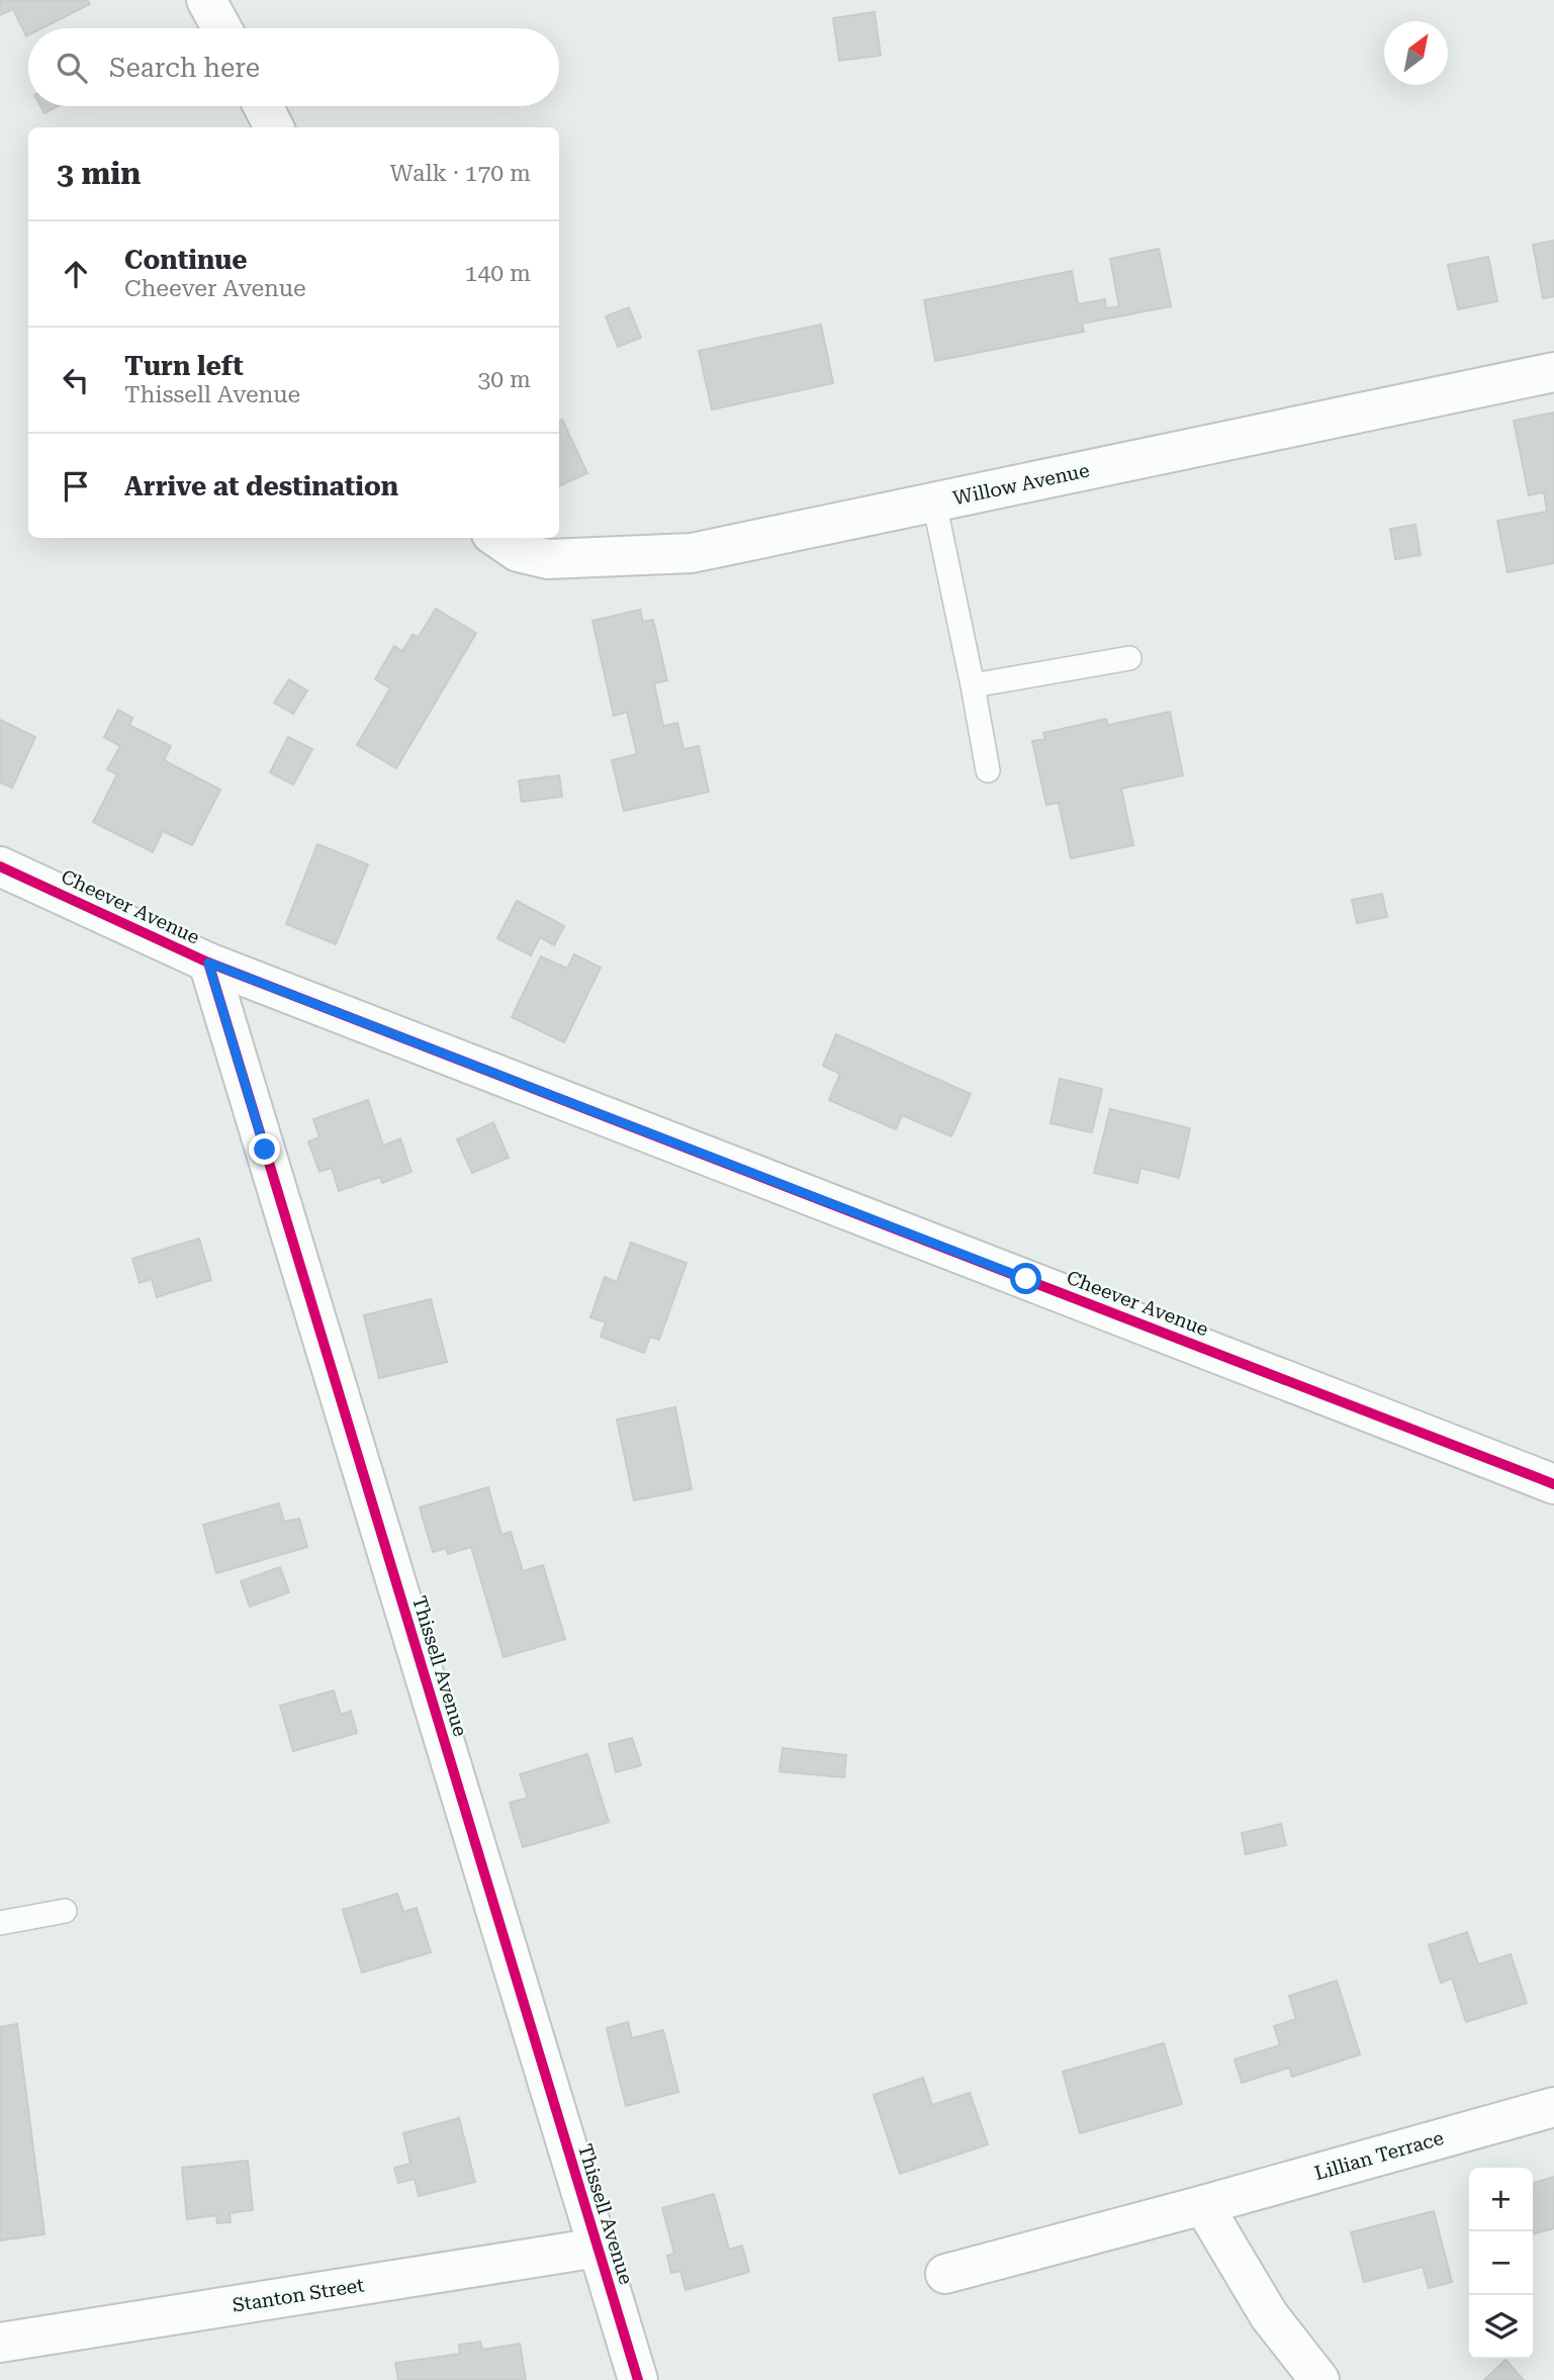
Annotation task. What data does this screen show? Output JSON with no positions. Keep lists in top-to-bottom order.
{
  "streets": {
    "street": [
      "Willow Avenue",
      "Cheever Avenue",
      "Thissell Avenue",
      "Lillian Terrace",
      "Stanton Street"
    ]
  },
  "crossings": [
    ["Cheever Avenue", "Thissell Avenue"],
    ["Thissell Avenue", "Stanton Street"]
  ],
  "north": "top right",
  "page": {
    "search": "Search here",
    "heading": ["3 min", "Walk · 170 m"],
    "list": [
      ["Continue", "Cheever Avenue", "140 m"],
      ["Turn left", "Thissell Avenue", "30 m"],
      "Arrive at destination"
    ],
    "map_buttons": ["+", "−"]
  }
}
